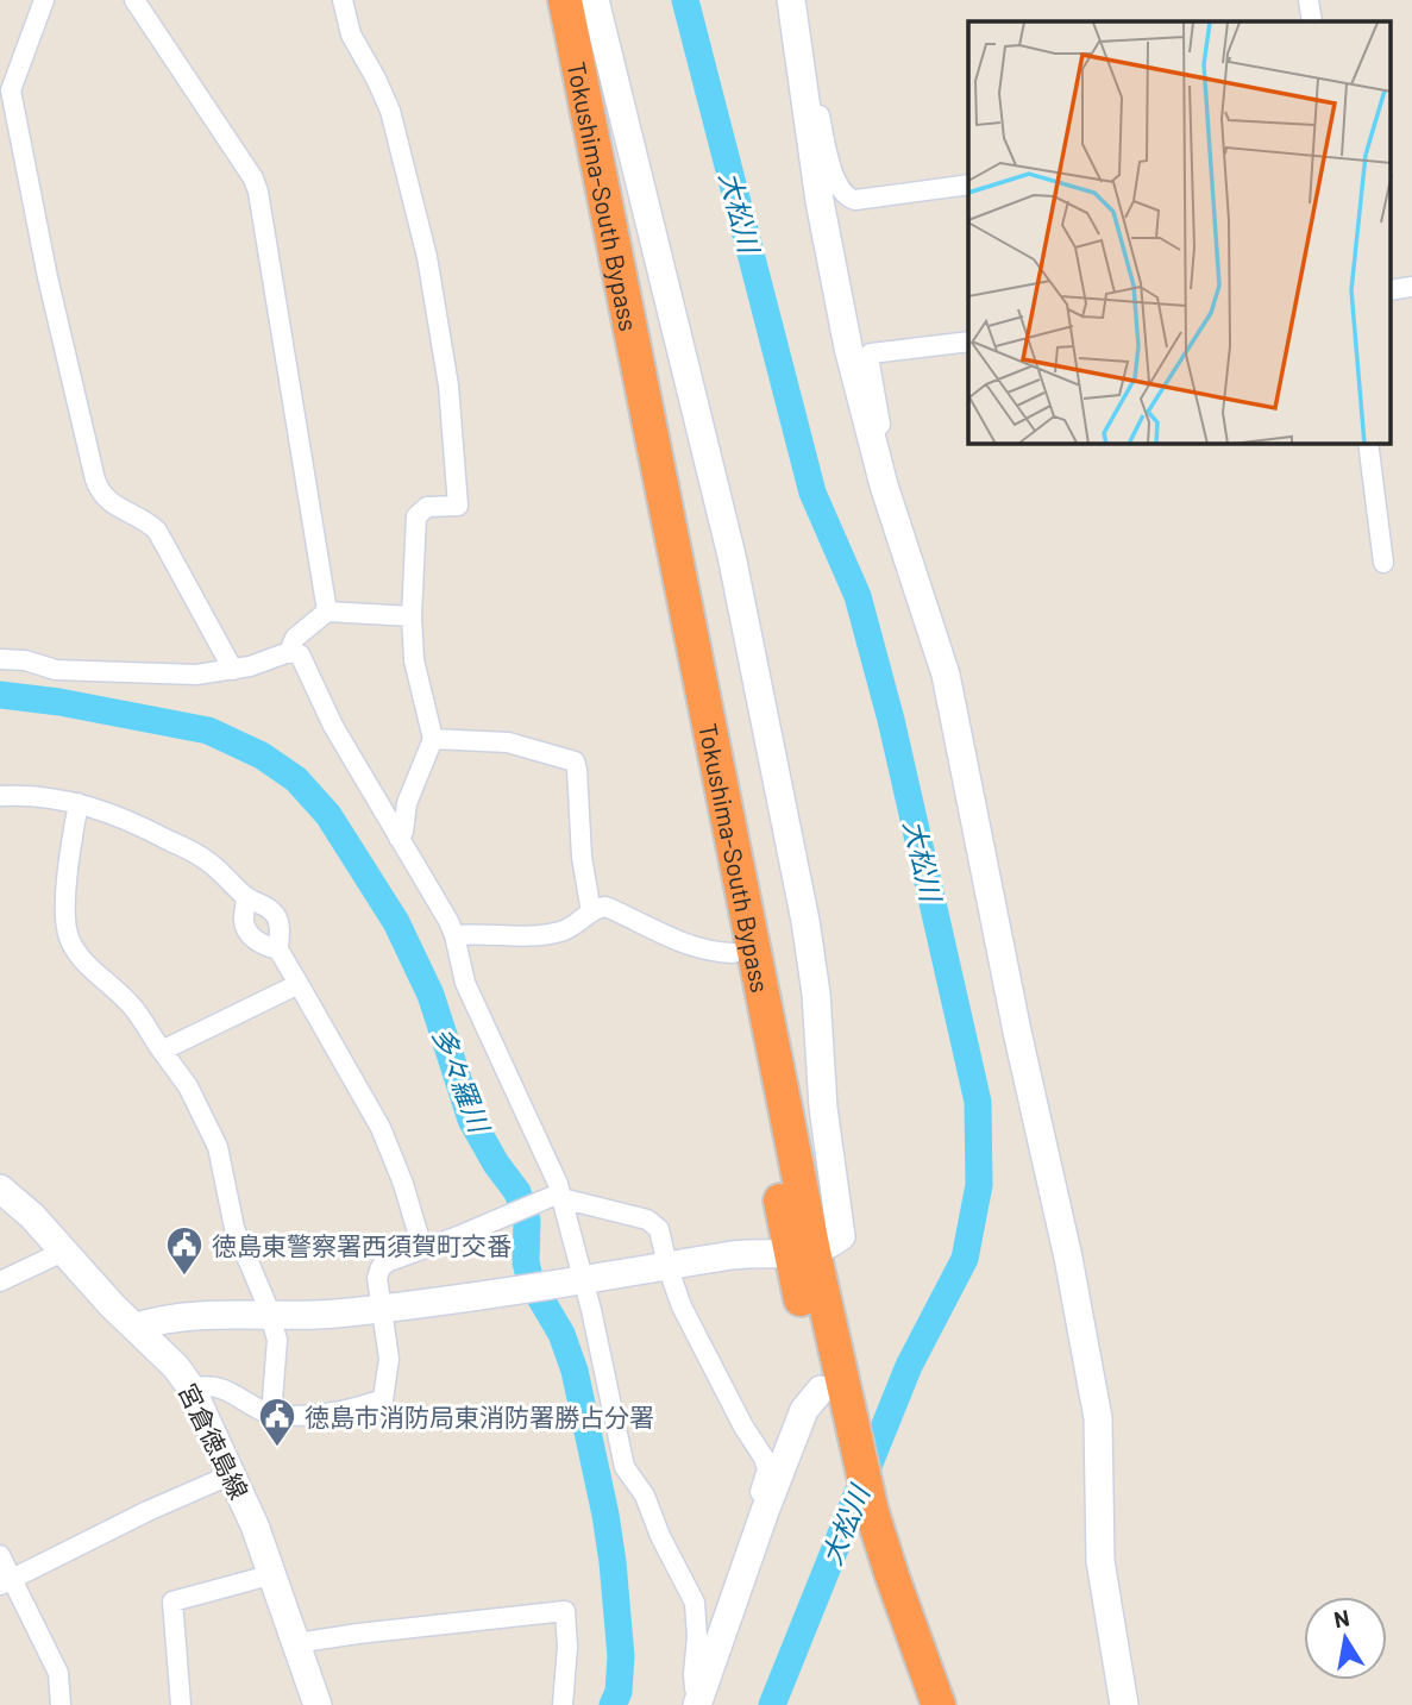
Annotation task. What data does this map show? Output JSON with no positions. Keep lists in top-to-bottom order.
{
  "streets": {
    "highway": ["Tokushima-South Bypass"],
    "street": ["宮倉徳島線"]
  },
  "water": ["大松川", "多々羅川"],
  "places": {
    "public building": ["徳島東警察署西須賀町交番", "徳島市消防局東消防署勝占分署"]
  },
  "north": "top"
}
